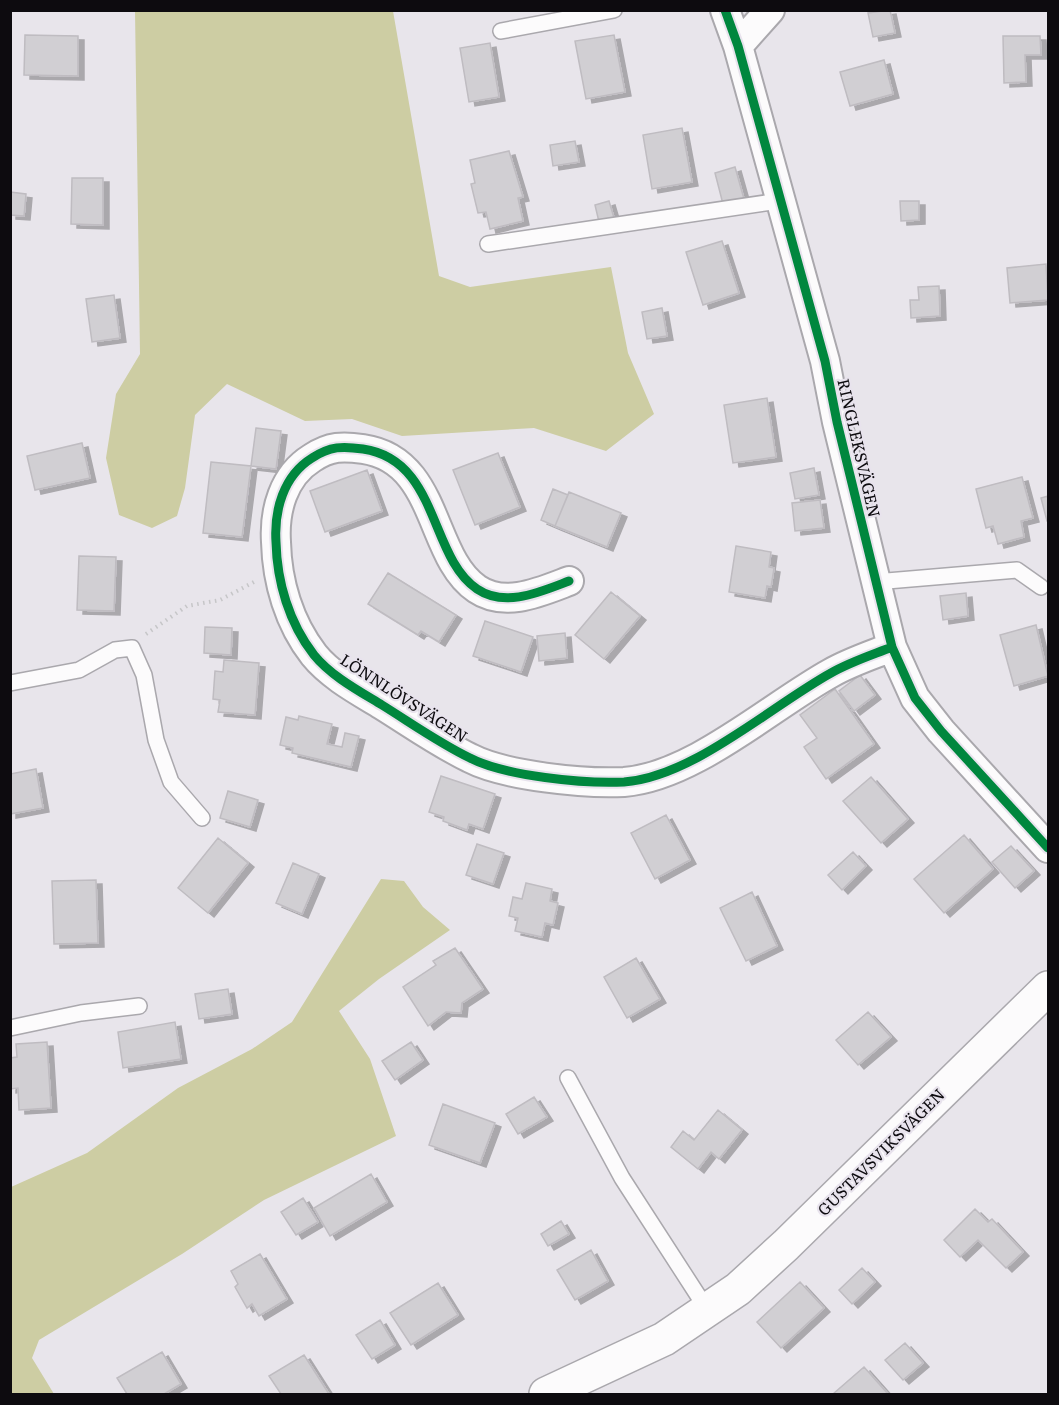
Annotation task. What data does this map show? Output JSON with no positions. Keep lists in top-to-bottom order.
{
  "streets": {
    "street": ["RINGLEKSVÄGEN", "LÖNNLÖVSVÄGEN", "GUSTAVSVIKSVÄGEN"]
  },
  "crossings": [
    ["RINGLEKSVÄGEN", "LÖNNLÖVSVÄGEN"]
  ]
}
